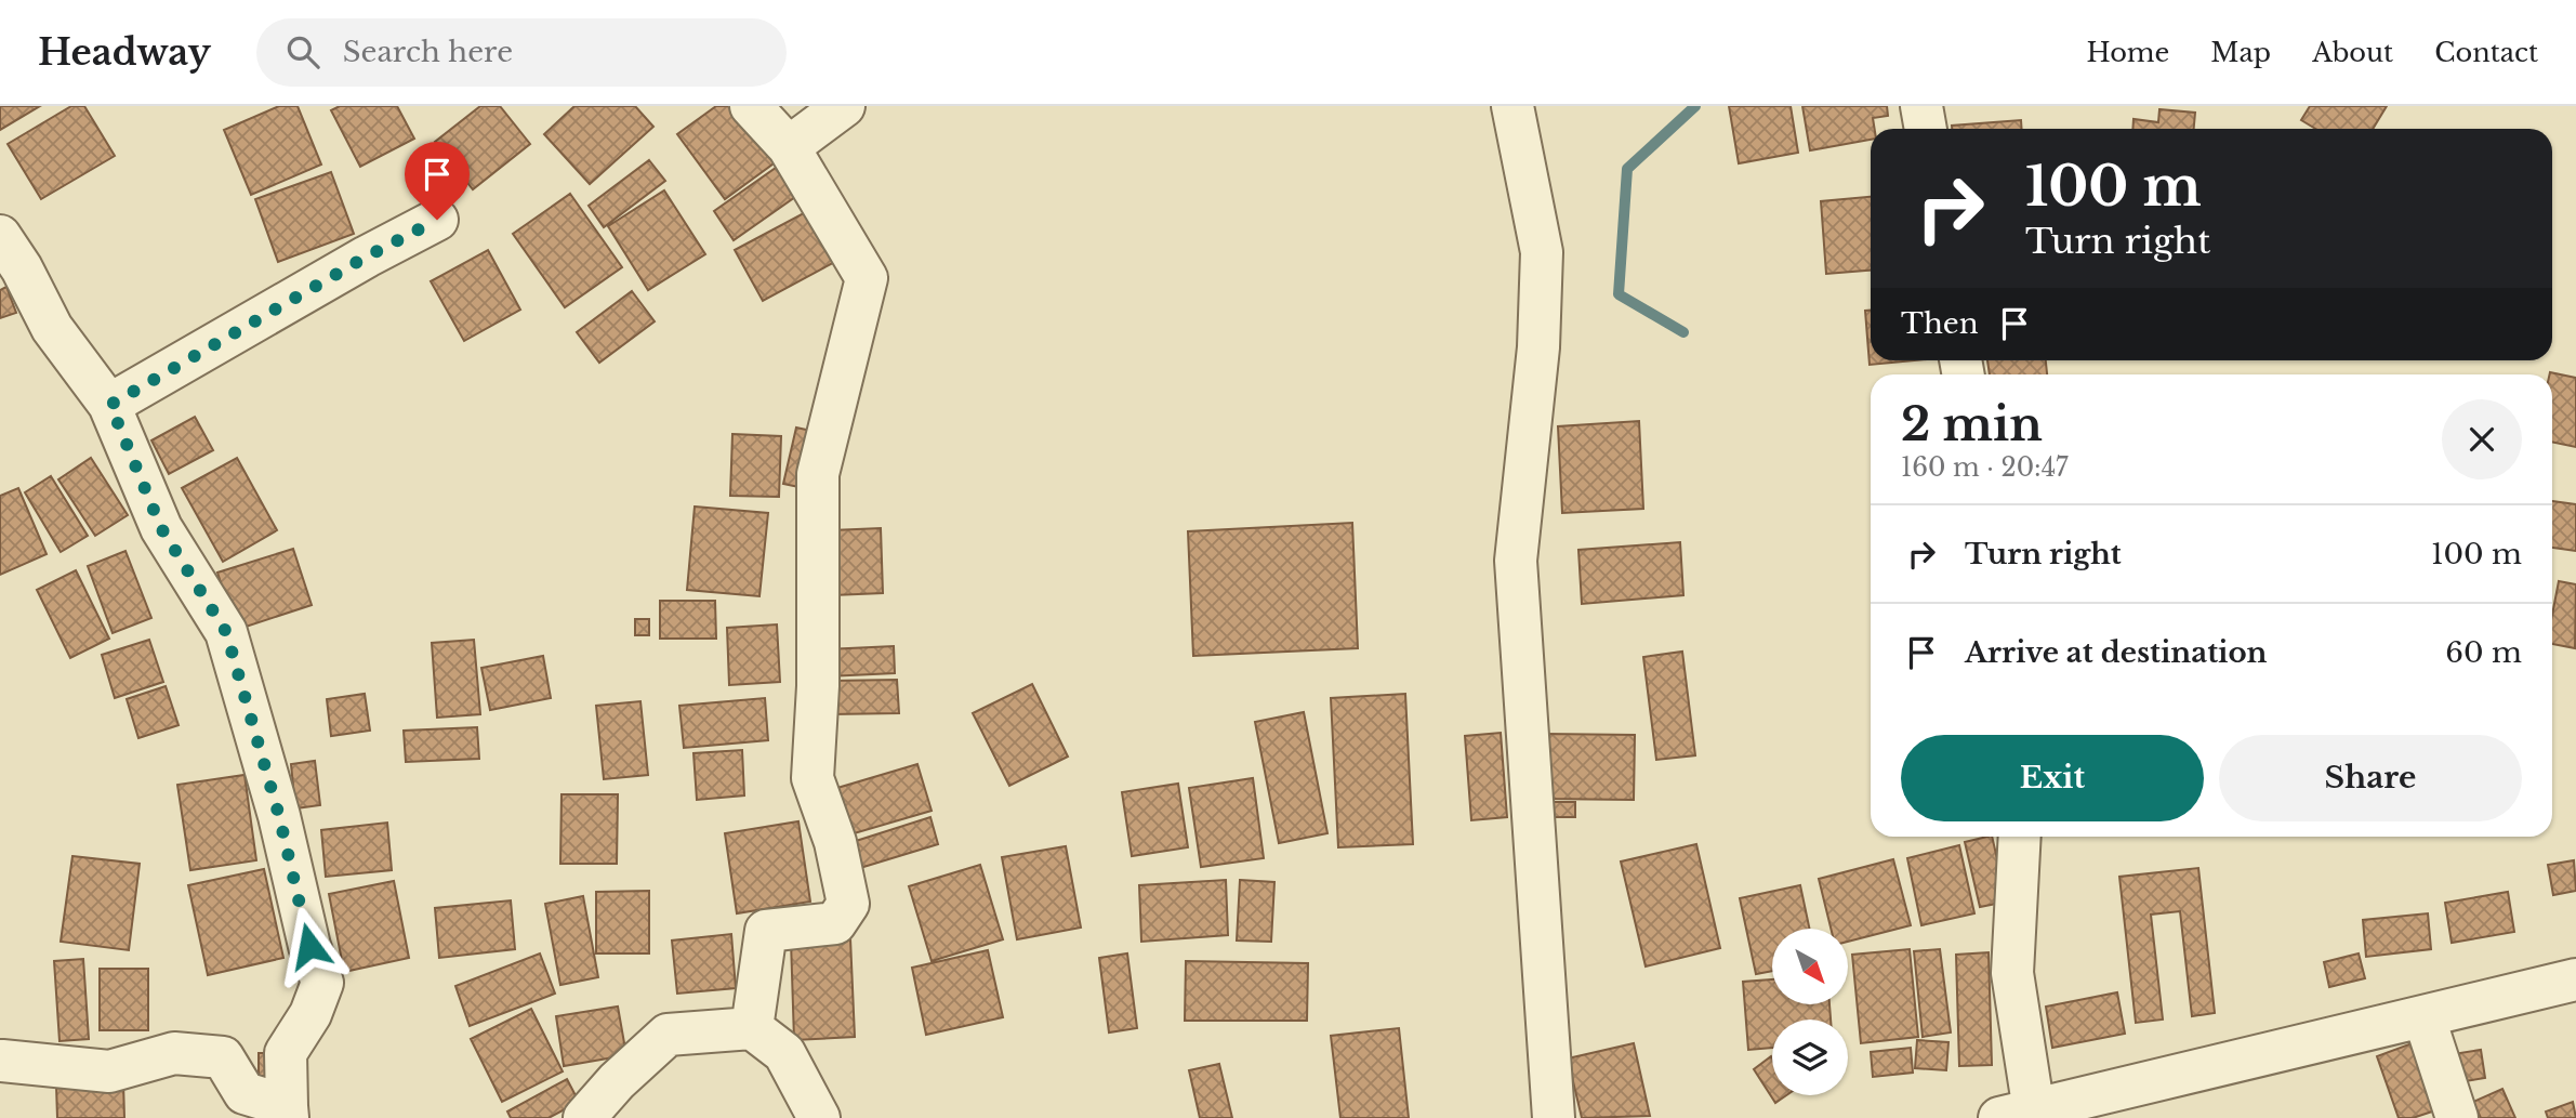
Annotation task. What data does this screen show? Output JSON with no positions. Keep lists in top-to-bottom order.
{
  "north": "bottom right",
  "page": {
    "header": "Headway",
    "search": "Search here",
    "nav": [
      "Home",
      "Map",
      "About",
      "Contact"
    ],
    "turn": ["100 m", "Turn right"],
    "then": "Then",
    "heading": ["2 min", "160 m · 20:47"],
    "list": [
      {
        "name": "Turn right",
        "value": "100 m"
      },
      {
        "name": "Arrive at destination",
        "value": "60 m"
      }
    ],
    "buttons": ["Exit", "Share"]
  }
}
